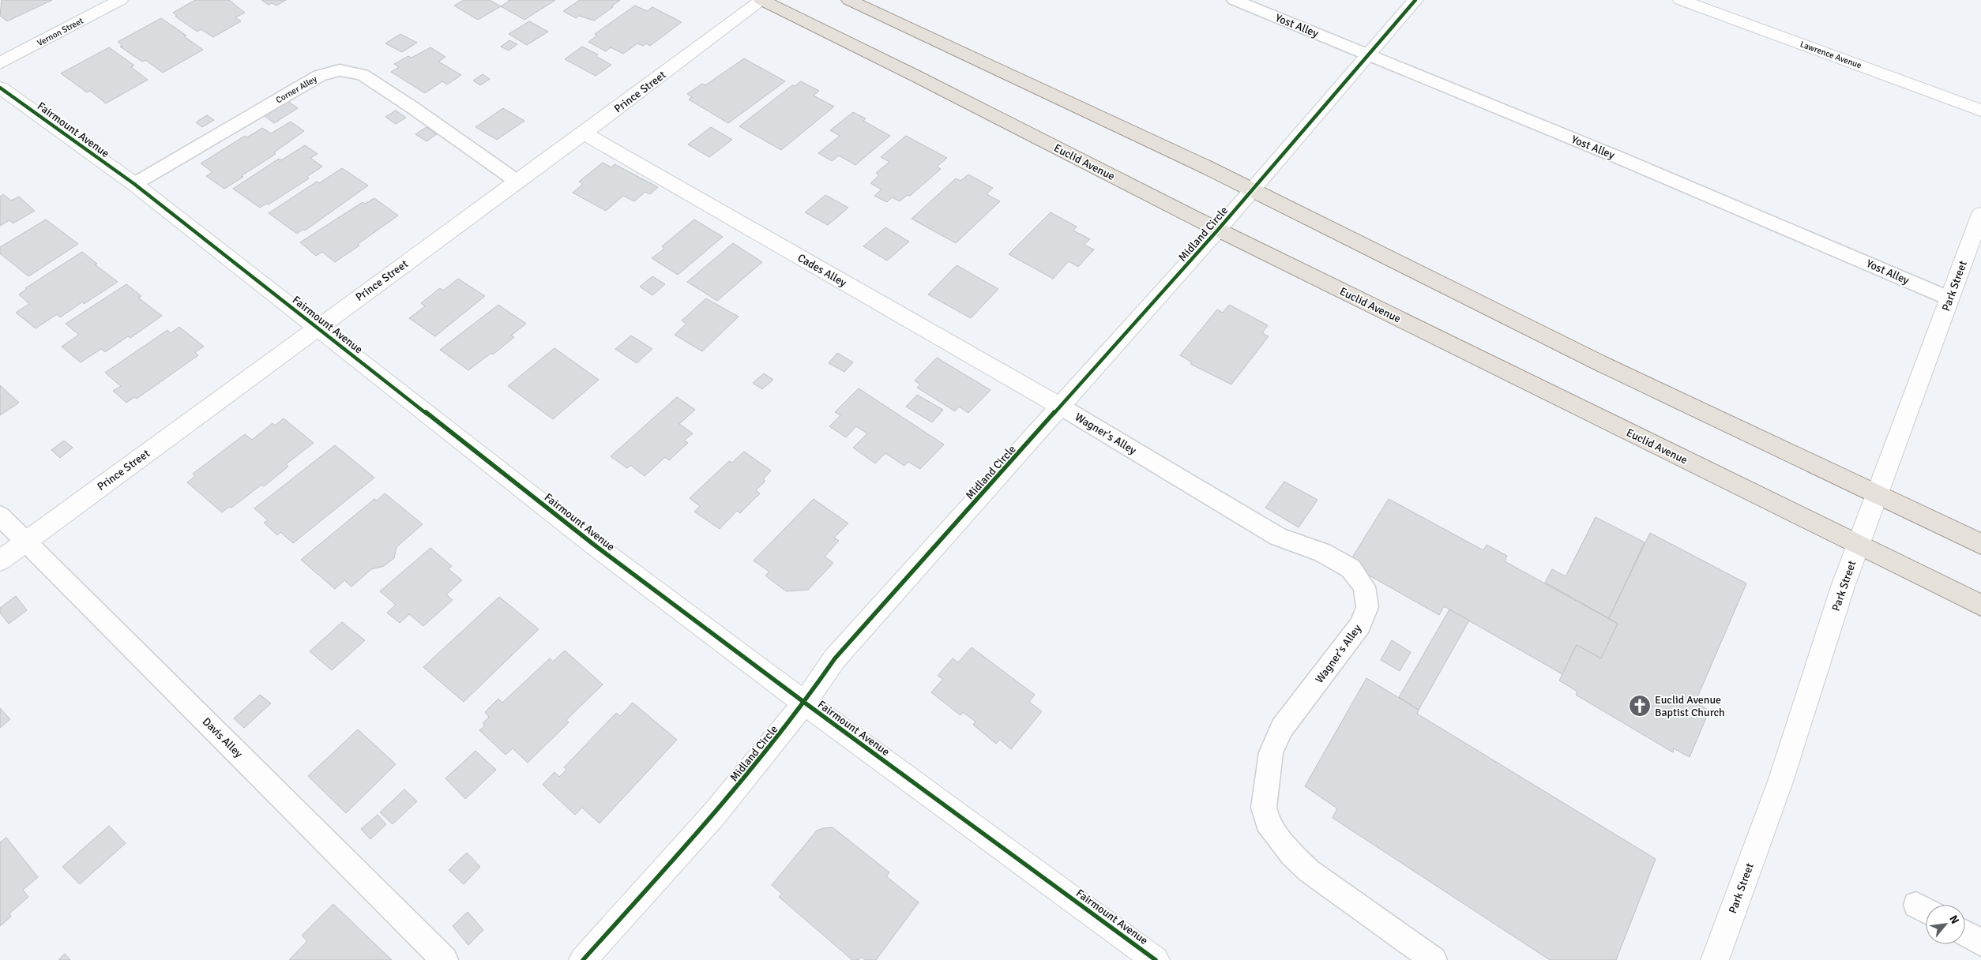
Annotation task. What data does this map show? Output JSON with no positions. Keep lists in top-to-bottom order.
{
  "streets": {
    "main road": ["Euclid Avenue"],
    "street": [
      "Vernon Street",
      "Lawrence Avenue",
      "Prince Street",
      "Fairmount Avenue",
      "Midland Circle",
      "Cades Alley",
      "Park Street"
    ],
    "lane": [
      "Yost Alley",
      "Corner Alley",
      "Wagner's Alley",
      "Davis Alley"
    ]
  },
  "crossings": [
    ["Yost Alley", "Midland Circle"],
    ["Yost Alley", "Park Street"],
    ["Corner Alley", "Prince Street"],
    ["Corner Alley", "Fairmount Avenue"],
    ["Prince Street", "Fairmount Avenue"],
    ["Prince Street", "Euclid Avenue"],
    ["Prince Street", "Cades Alley"],
    ["Prince Street", "Davis Alley"],
    ["Fairmount Avenue", "Midland Circle"],
    ["Euclid Avenue", "Midland Circle"],
    ["Euclid Avenue", "Park Street"],
    ["Midland Circle", "Cades Alley"],
    ["Midland Circle", "Wagner's Alley"],
    ["Cades Alley", "Wagner's Alley"]
  ],
  "places": {
    "church": ["Euclid Avenue Baptist Church"]
  },
  "north": "top right"
}
